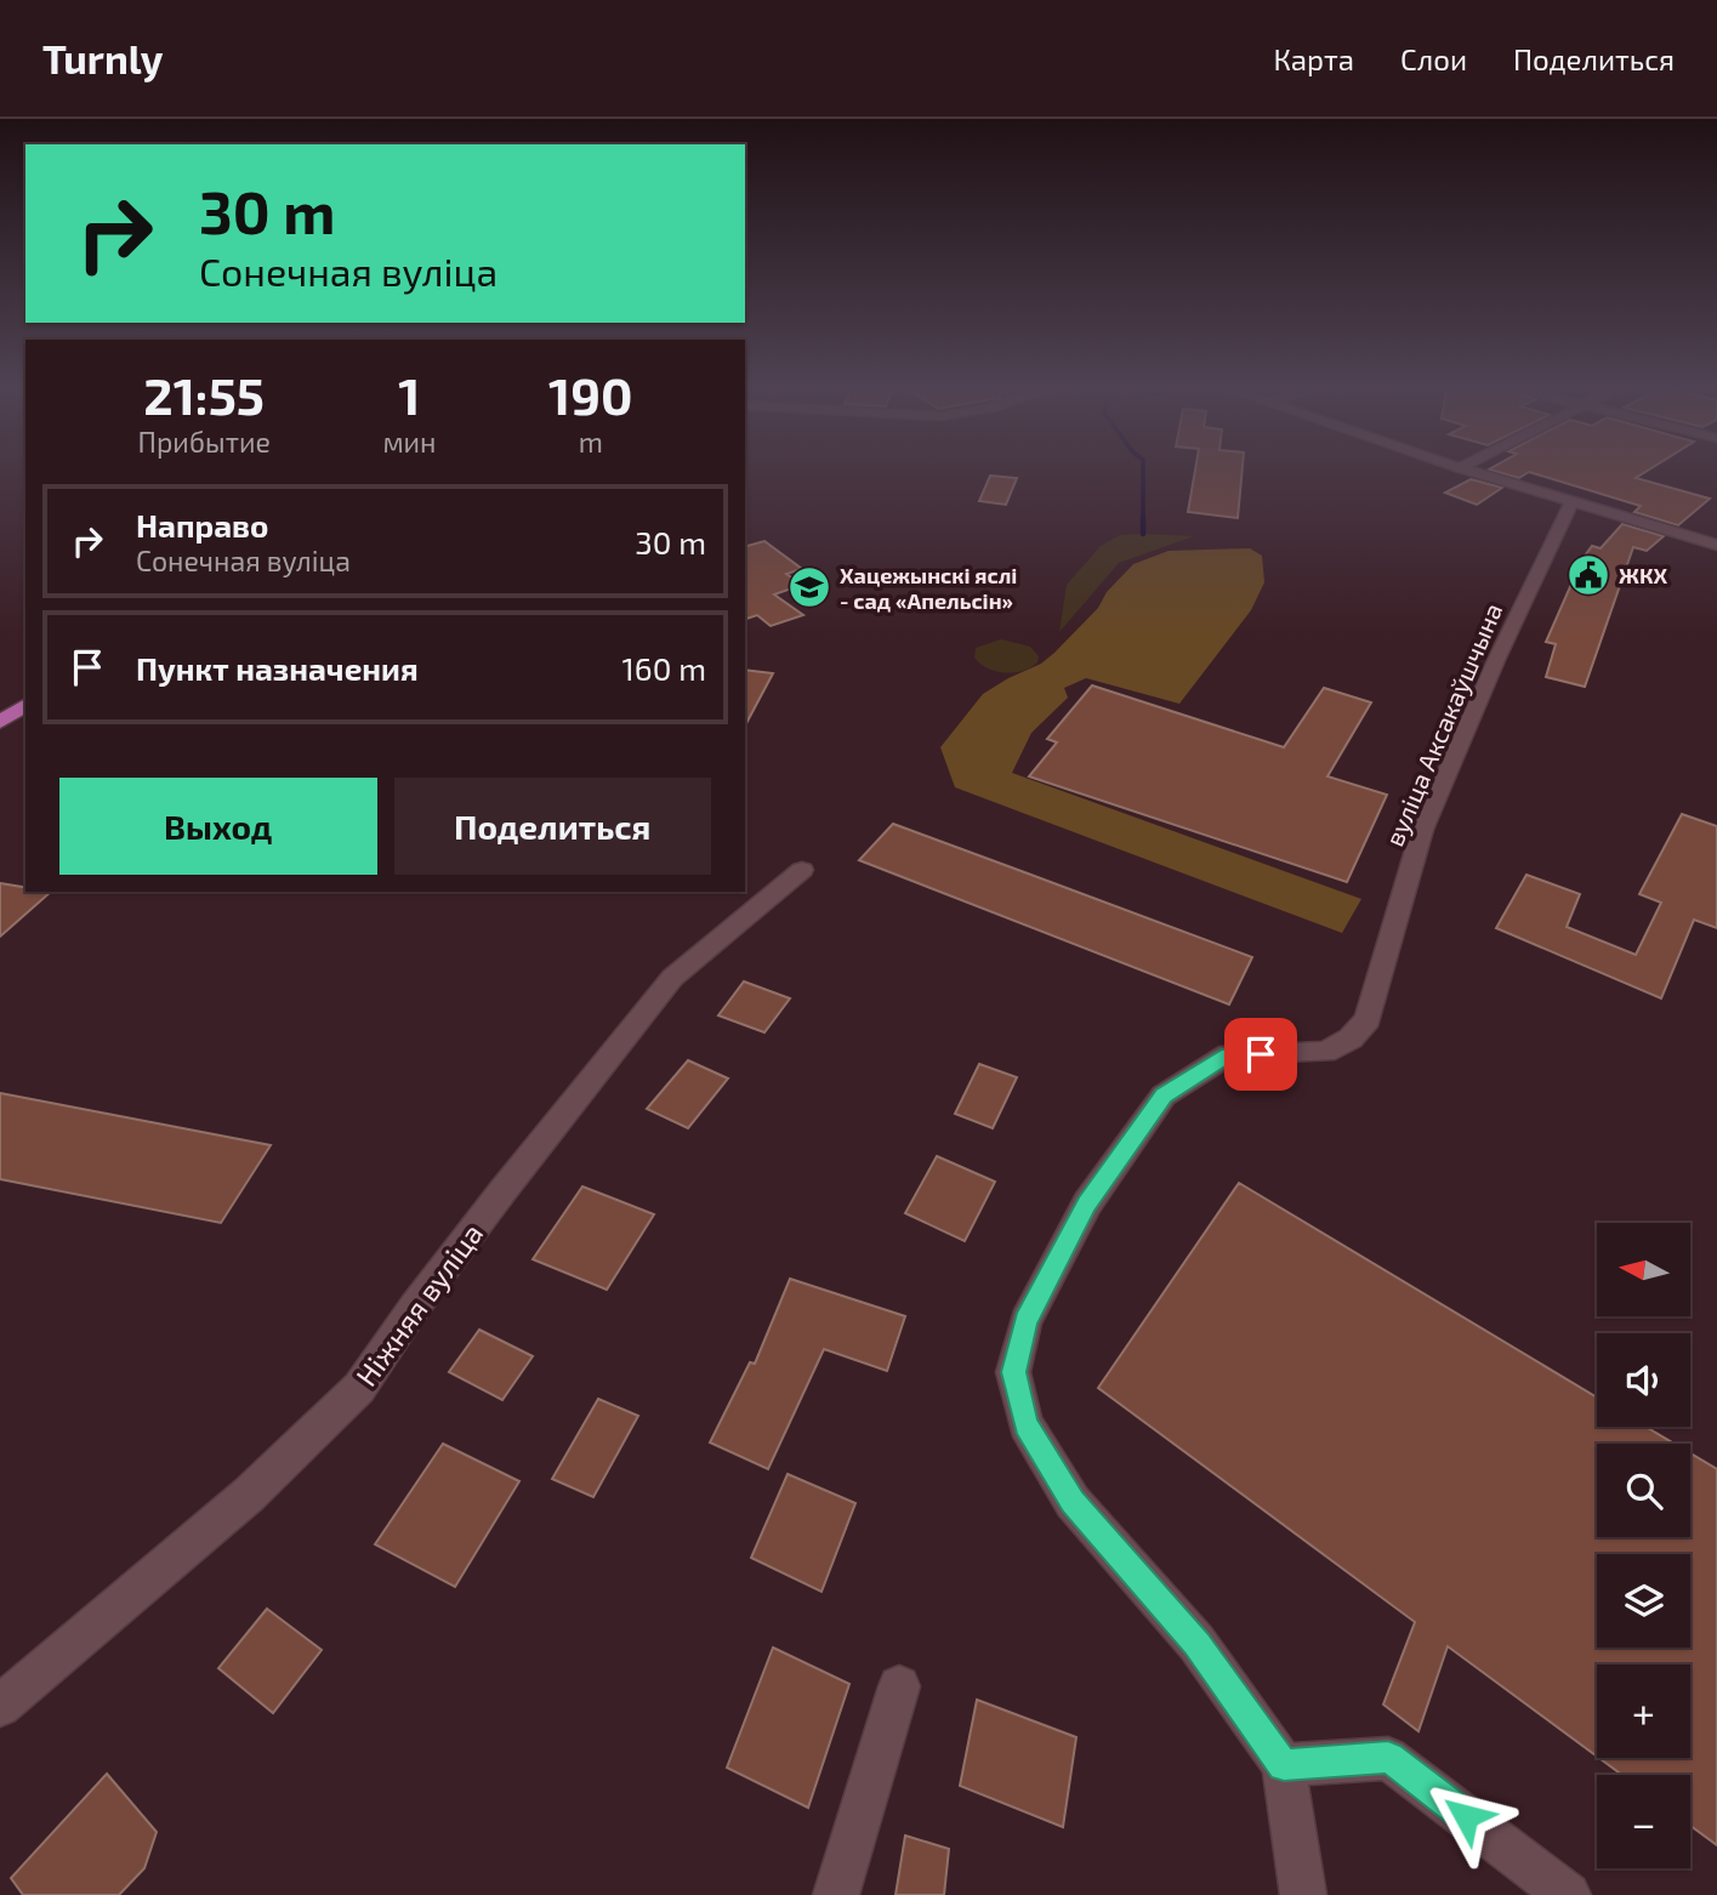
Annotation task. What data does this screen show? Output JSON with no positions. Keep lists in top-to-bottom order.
{
  "streets": {
    "street": ["вуліца Аксакаўшчына", "Ніжняя вуліца"]
  },
  "places": {
    "public building": ["ЖКХ"],
    "school or university": ["Хацежынскі яслі - сад «Апельсін»"]
  },
  "north": "left",
  "page": {
    "header": "Turnly",
    "nav": ["Карта", "Слои", "Поделиться"],
    "turn": ["30 m", "Сонечная вуліца"],
    "eta": [
      "21:55",
      "Прибытие",
      "1",
      "мин",
      "190",
      "m"
    ],
    "list": [
      {
        "name": "Направо",
        "note": "Сонечная вуліца",
        "value": "30 m"
      },
      {
        "name": "Пункт назначения",
        "value": "160 m"
      }
    ],
    "buttons": ["Выход", "Поделиться"],
    "map_buttons": ["+", "−"]
  }
}
